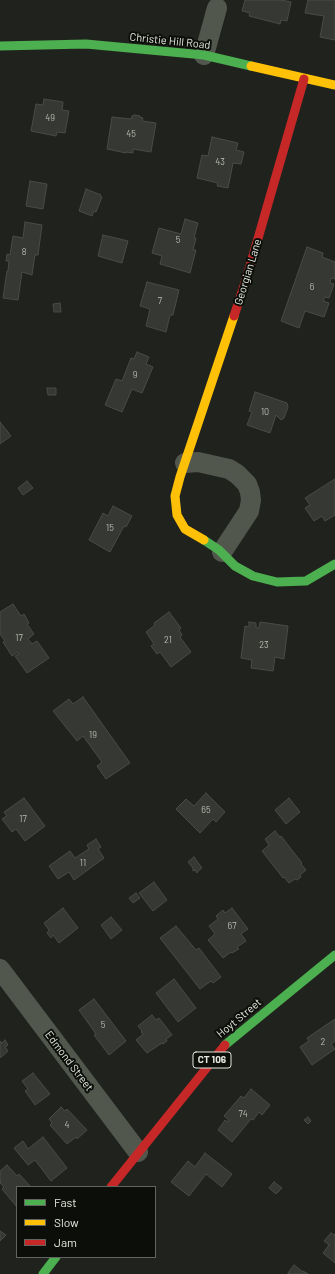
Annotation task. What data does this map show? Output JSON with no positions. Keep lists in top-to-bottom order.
{
  "streets": {
    "street": [
      "Christie Hill Road",
      "Georgian Lane",
      "Hoyt Street",
      "CT 106",
      "Edmond Street"
    ]
  },
  "crossings": [
    ["Christie Hill Road", "Georgian Lane"],
    ["Hoyt Street", "Edmond Street"]
  ],
  "house_numbers": [
    "49",
    "45",
    "43",
    "5",
    "8",
    "6",
    "7",
    "9",
    "10",
    "15",
    "17",
    "21",
    "23",
    "19",
    "65",
    "17",
    "11",
    "67",
    "5",
    "2",
    "74",
    "4"
  ],
  "legend": ["Fast", "Slow", "Jam"]
}
